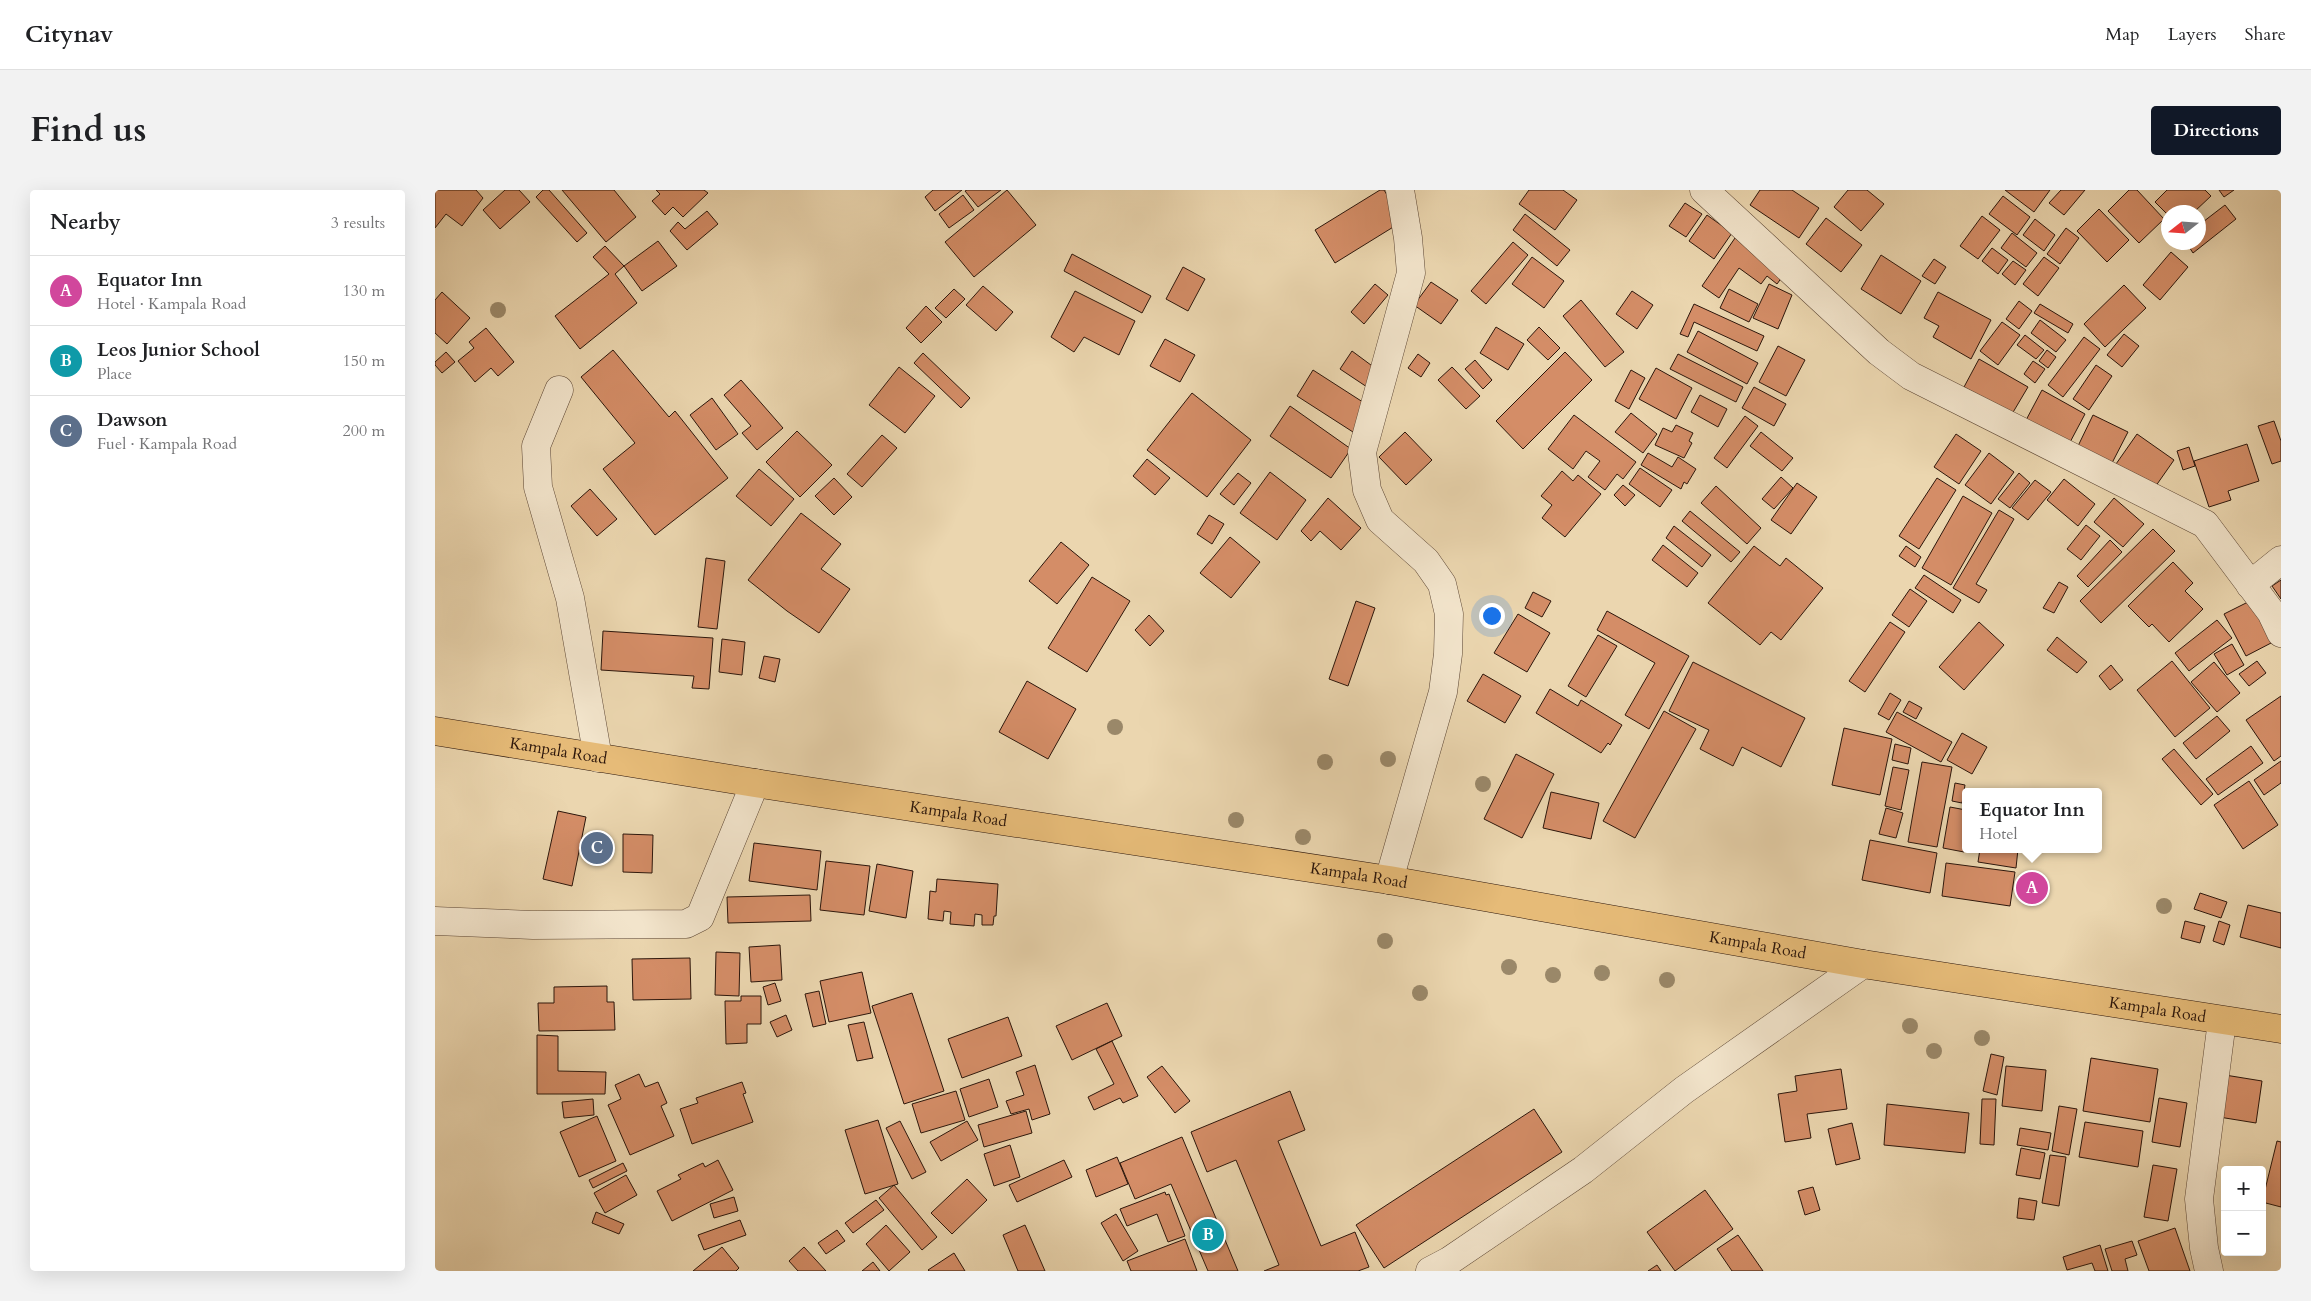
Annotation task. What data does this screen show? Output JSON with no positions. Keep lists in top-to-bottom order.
{
  "streets": {
    "main road": ["Kampala Road"]
  },
  "north": "left",
  "page": {
    "header": "Citynav",
    "nav": ["Map", "Layers", "Share"],
    "title": "Find us",
    "buttons": "Directions",
    "heading": ["Nearby", "3 results"],
    "list": [
      {
        "mark": "A",
        "name": "Equator Inn",
        "note": "Hotel · Kampala Road",
        "value": "130 m"
      },
      {
        "mark": "B",
        "name": "Leos Junior School",
        "note": "Place",
        "value": "150 m"
      },
      {
        "mark": "C",
        "name": "Dawson",
        "note": "Fuel · Kampala Road",
        "value": "200 m"
      }
    ],
    "popup": ["Equator Inn", "Hotel"],
    "pins": ["C", "A", "B"],
    "map_buttons": ["+", "−"]
  }
}
